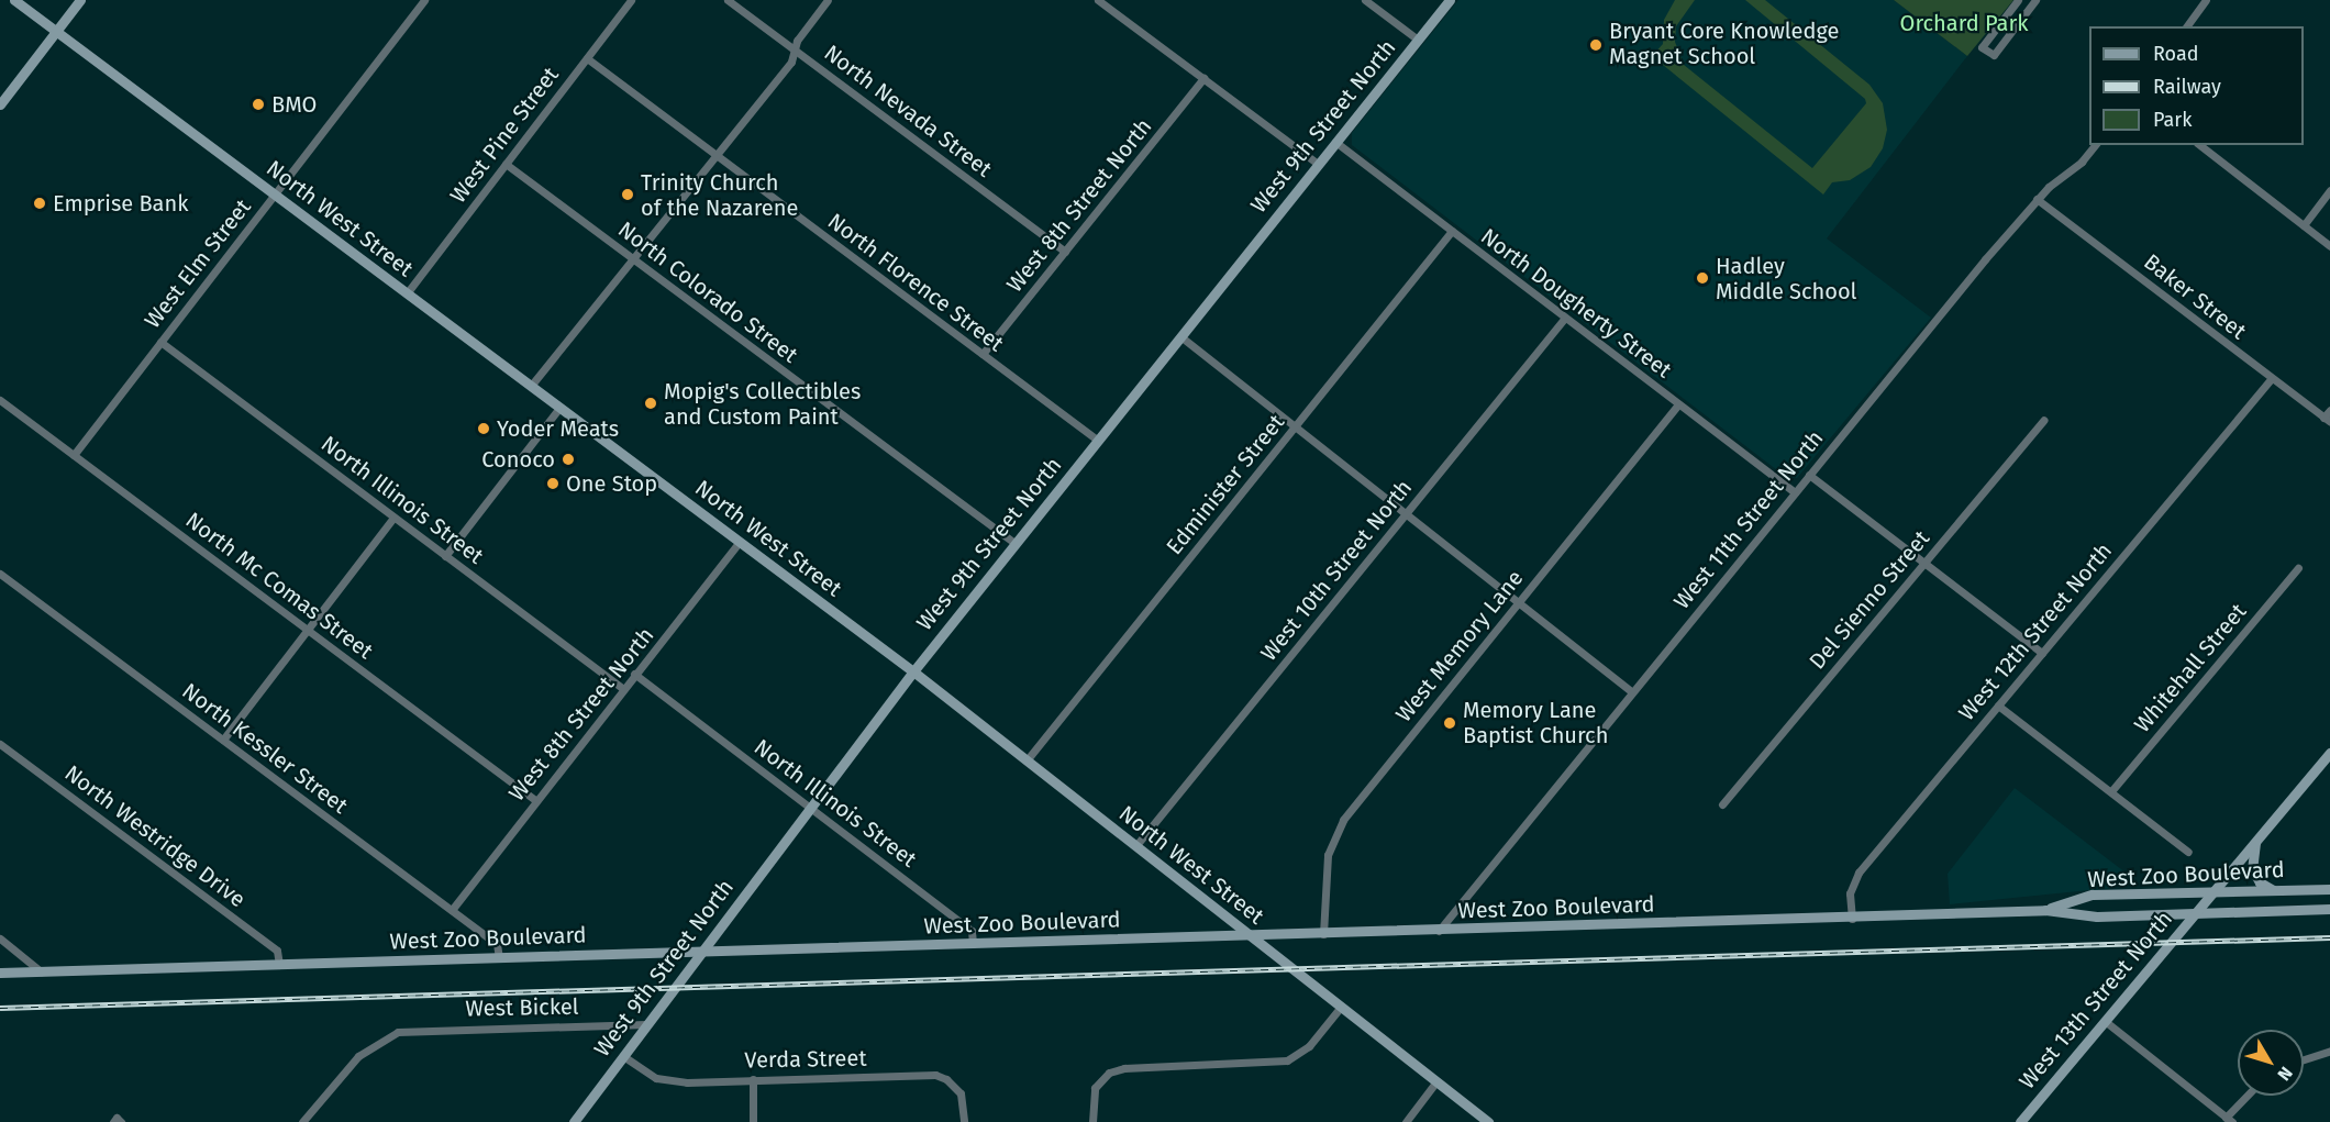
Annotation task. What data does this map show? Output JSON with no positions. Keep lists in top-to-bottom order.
{
  "streets": {
    "main road": [
      "West 9th Street North",
      "North West Street",
      "West Zoo Boulevard",
      "West 13th Street North"
    ],
    "street": [
      "North Nevada Street",
      "West Pine Street",
      "West 8th Street North",
      "West Elm Street",
      "North Florence Street",
      "North Colorado Street",
      "Baker Street",
      "North Dougherty Street",
      "Edminister Street",
      "North Illinois Street",
      "West 11th Street North",
      "West 10th Street North",
      "North Mc Comas Street",
      "Del Sienno Street",
      "West 12th Street North",
      "West Memory Lane",
      "Whitehall Street",
      "North Kessler Street",
      "North Westridge Drive",
      "West Bickel",
      "Verda Street"
    ]
  },
  "crossings": [
    ["North Nevada Street", "West 8th Street North"],
    ["West 9th Street North", "North West Street"],
    ["West 9th Street North", "North Florence Street"],
    ["West 9th Street North", "North Colorado Street"],
    ["West 9th Street North", "North Dougherty Street"],
    ["West 9th Street North", "North Illinois Street"],
    ["West 9th Street North", "West Zoo Boulevard"],
    ["West 9th Street North", "West Bickel"],
    ["West 9th Street North", "Verda Street"],
    ["West Pine Street", "North West Street"],
    ["West Pine Street", "North Florence Street"],
    ["West Pine Street", "North Colorado Street"],
    ["West 8th Street North", "North West Street"],
    ["West 8th Street North", "North Florence Street"],
    ["West 8th Street North", "North Illinois Street"],
    ["West 8th Street North", "North Mc Comas Street"],
    ["West 8th Street North", "North Kessler Street"],
    ["North West Street", "West Elm Street"],
    ["North West Street", "Edminister Street"],
    ["North West Street", "West 10th Street North"],
    ["North West Street", "West Zoo Boulevard"],
    ["West Elm Street", "North Illinois Street"],
    ["West Elm Street", "North Mc Comas Street"],
    ["Baker Street", "West 11th Street North"],
    ["Baker Street", "West 12th Street North"],
    ["North Dougherty Street", "Edminister Street"],
    ["North Dougherty Street", "West 11th Street North"],
    ["North Dougherty Street", "West 10th Street North"],
    ["North Dougherty Street", "West Memory Lane"],
    ["North Illinois Street", "West Zoo Boulevard"],
    ["West 11th Street North", "West Zoo Boulevard"],
    ["West 12th Street North", "West Zoo Boulevard"],
    ["West Memory Lane", "West Zoo Boulevard"],
    ["North Kessler Street", "West Zoo Boulevard"],
    ["North Westridge Drive", "West Zoo Boulevard"],
    ["West Zoo Boulevard", "West 13th Street North"]
  ],
  "parks": ["Orchard Park"],
  "places": [
    "Bryant Core Knowledge Magnet School",
    "BMO",
    "Trinity Church of the Nazarene",
    "Emprise Bank",
    "Hadley Middle School",
    "Mopig's Collectibles and Custom Paint",
    "Yoder Meats",
    "Conoco",
    "One Stop",
    "Memory Lane Baptist Church"
  ],
  "legend": ["Road", "Railway", "Park"],
  "north": "bottom right"
}
